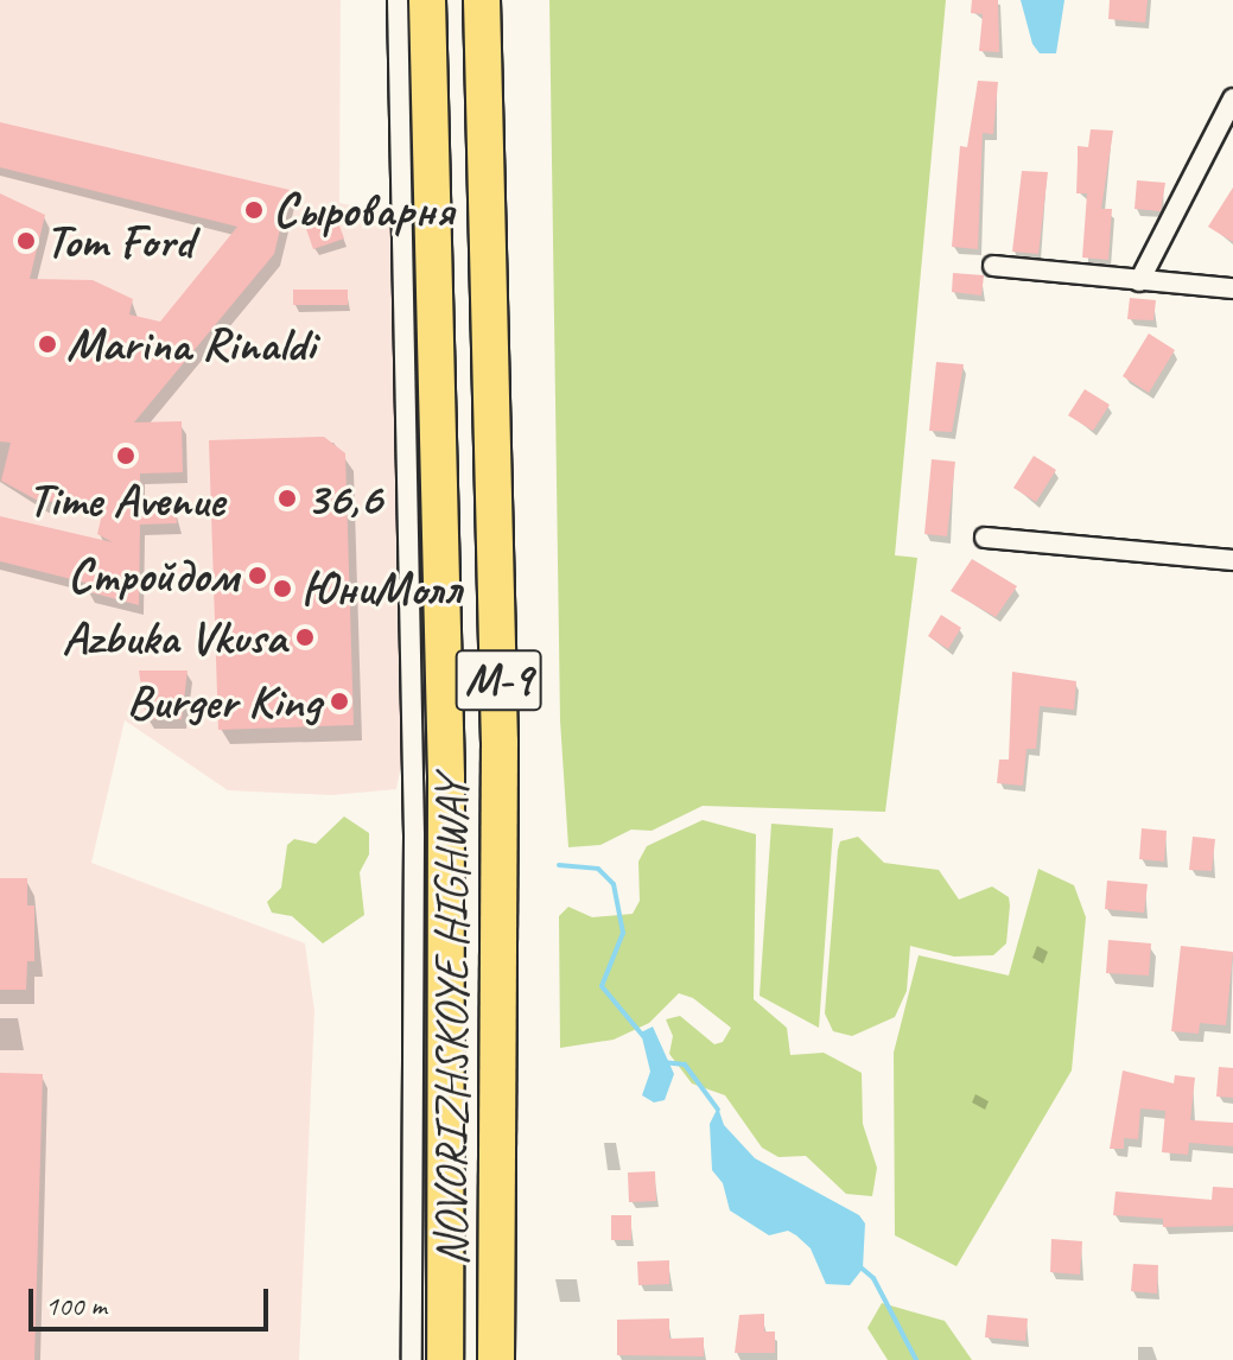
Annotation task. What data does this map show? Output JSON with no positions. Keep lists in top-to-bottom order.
{
  "streets": {
    "highway": ["М-9", "NOVORIZHSKOYE HIGHWAY"]
  },
  "places": [
    "Сыроварня",
    "Tom Ford",
    "Marina Rinaldi",
    "Time Avenue",
    "36,6",
    "Стройдом",
    "ЮниМолл",
    "Azbuka Vkusa",
    "Burger King"
  ],
  "scale_bar": "100 m"
}
